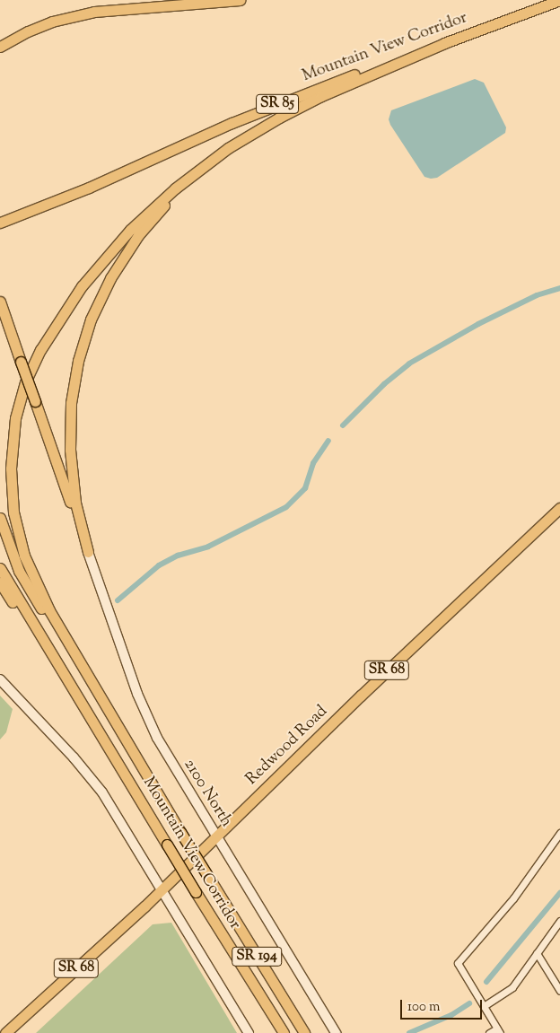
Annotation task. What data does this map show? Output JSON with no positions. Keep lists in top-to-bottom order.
{
  "streets": {
    "main road": [
      "Mountain View Corridor",
      "SR 85",
      "SR 68",
      "Redwood Road",
      "2100 North",
      "SR 194"
    ]
  },
  "crossings": [
    ["Redwood Road", "2100 North"]
  ],
  "scale_bar": "100 m"
}
